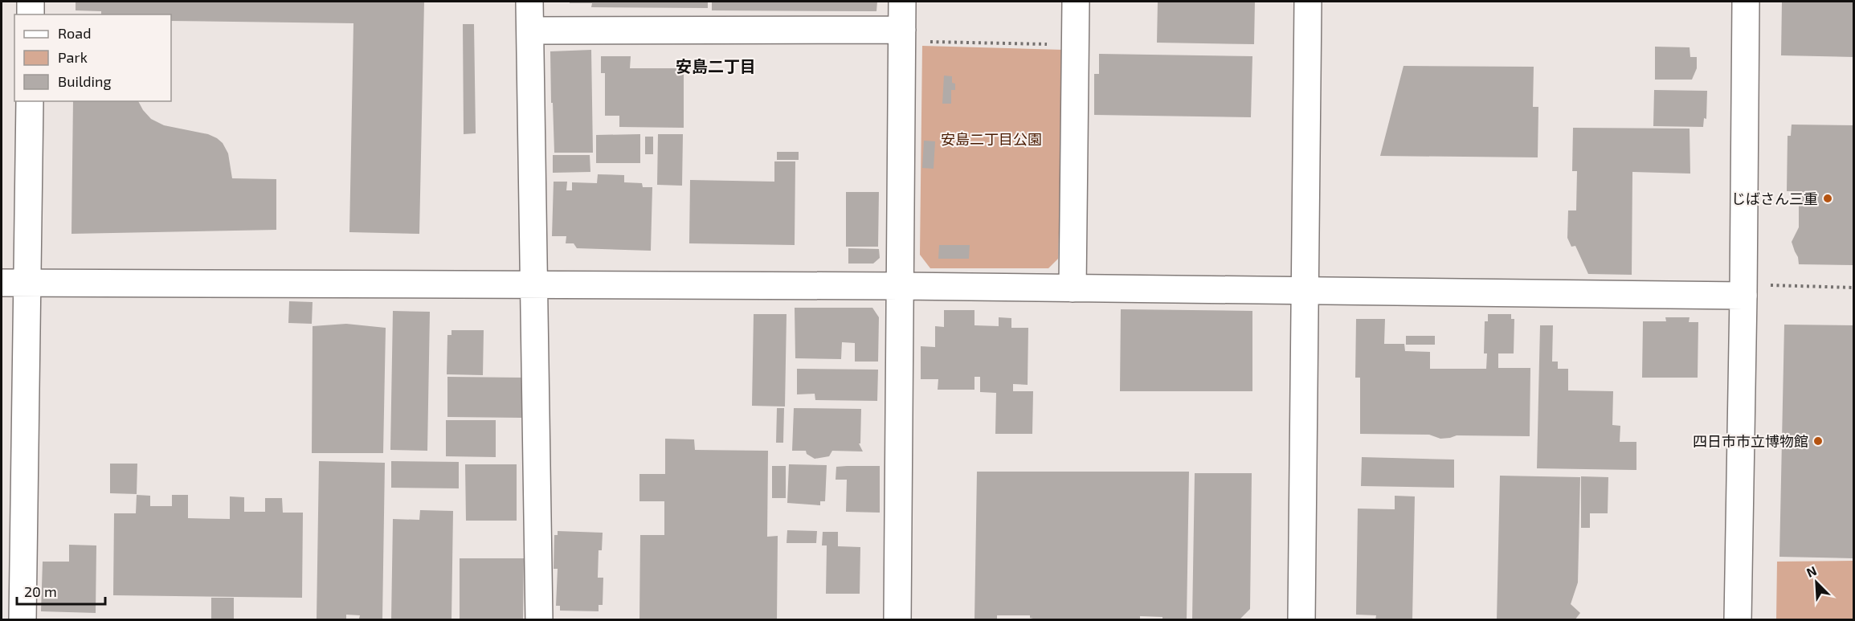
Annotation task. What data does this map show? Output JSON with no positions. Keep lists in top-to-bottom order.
{
  "districts": ["安島二丁目"],
  "parks": ["安島二丁目公園"],
  "places": ["じばさん三重", "四日市市立博物館"],
  "legend": ["Road", "Park", "Building"],
  "scale_bar": "20 m",
  "north": "top left"
}
